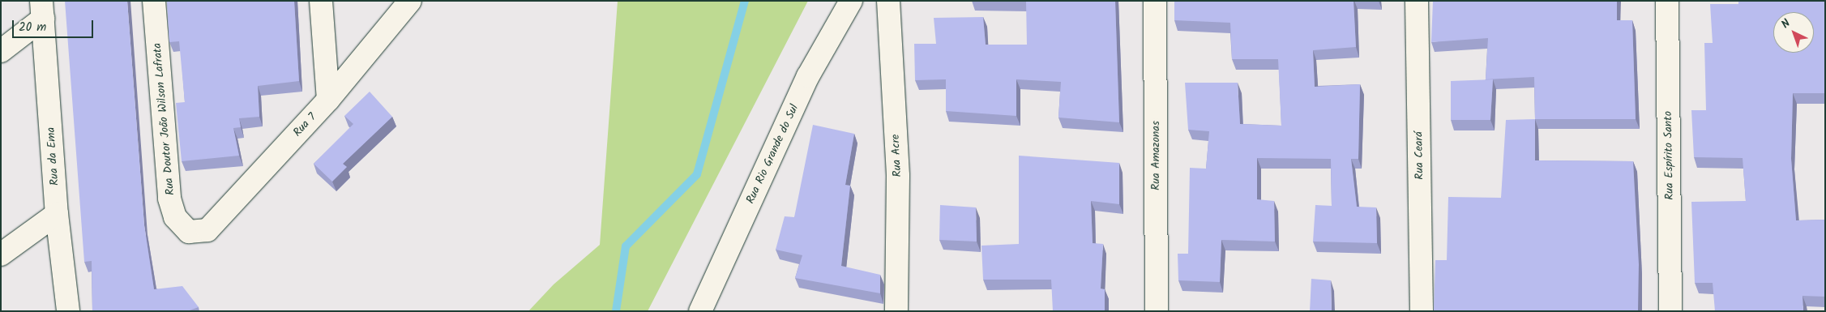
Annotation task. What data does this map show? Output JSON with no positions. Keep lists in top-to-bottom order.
{
  "streets": {
    "street": [
      "Rua Doutor João Wilson Lafrata",
      "Rua 7",
      "Rua Rio Grande do Sul",
      "Rua Acre",
      "Rua Amazonas",
      "Rua Ceará",
      "Rua Espírito Santo",
      "Rua da Ema"
    ]
  },
  "crossings": [
    ["Rua Doutor João Wilson Lafrata", "Rua 7"]
  ],
  "scale_bar": "20 m",
  "north": "top left"
}
